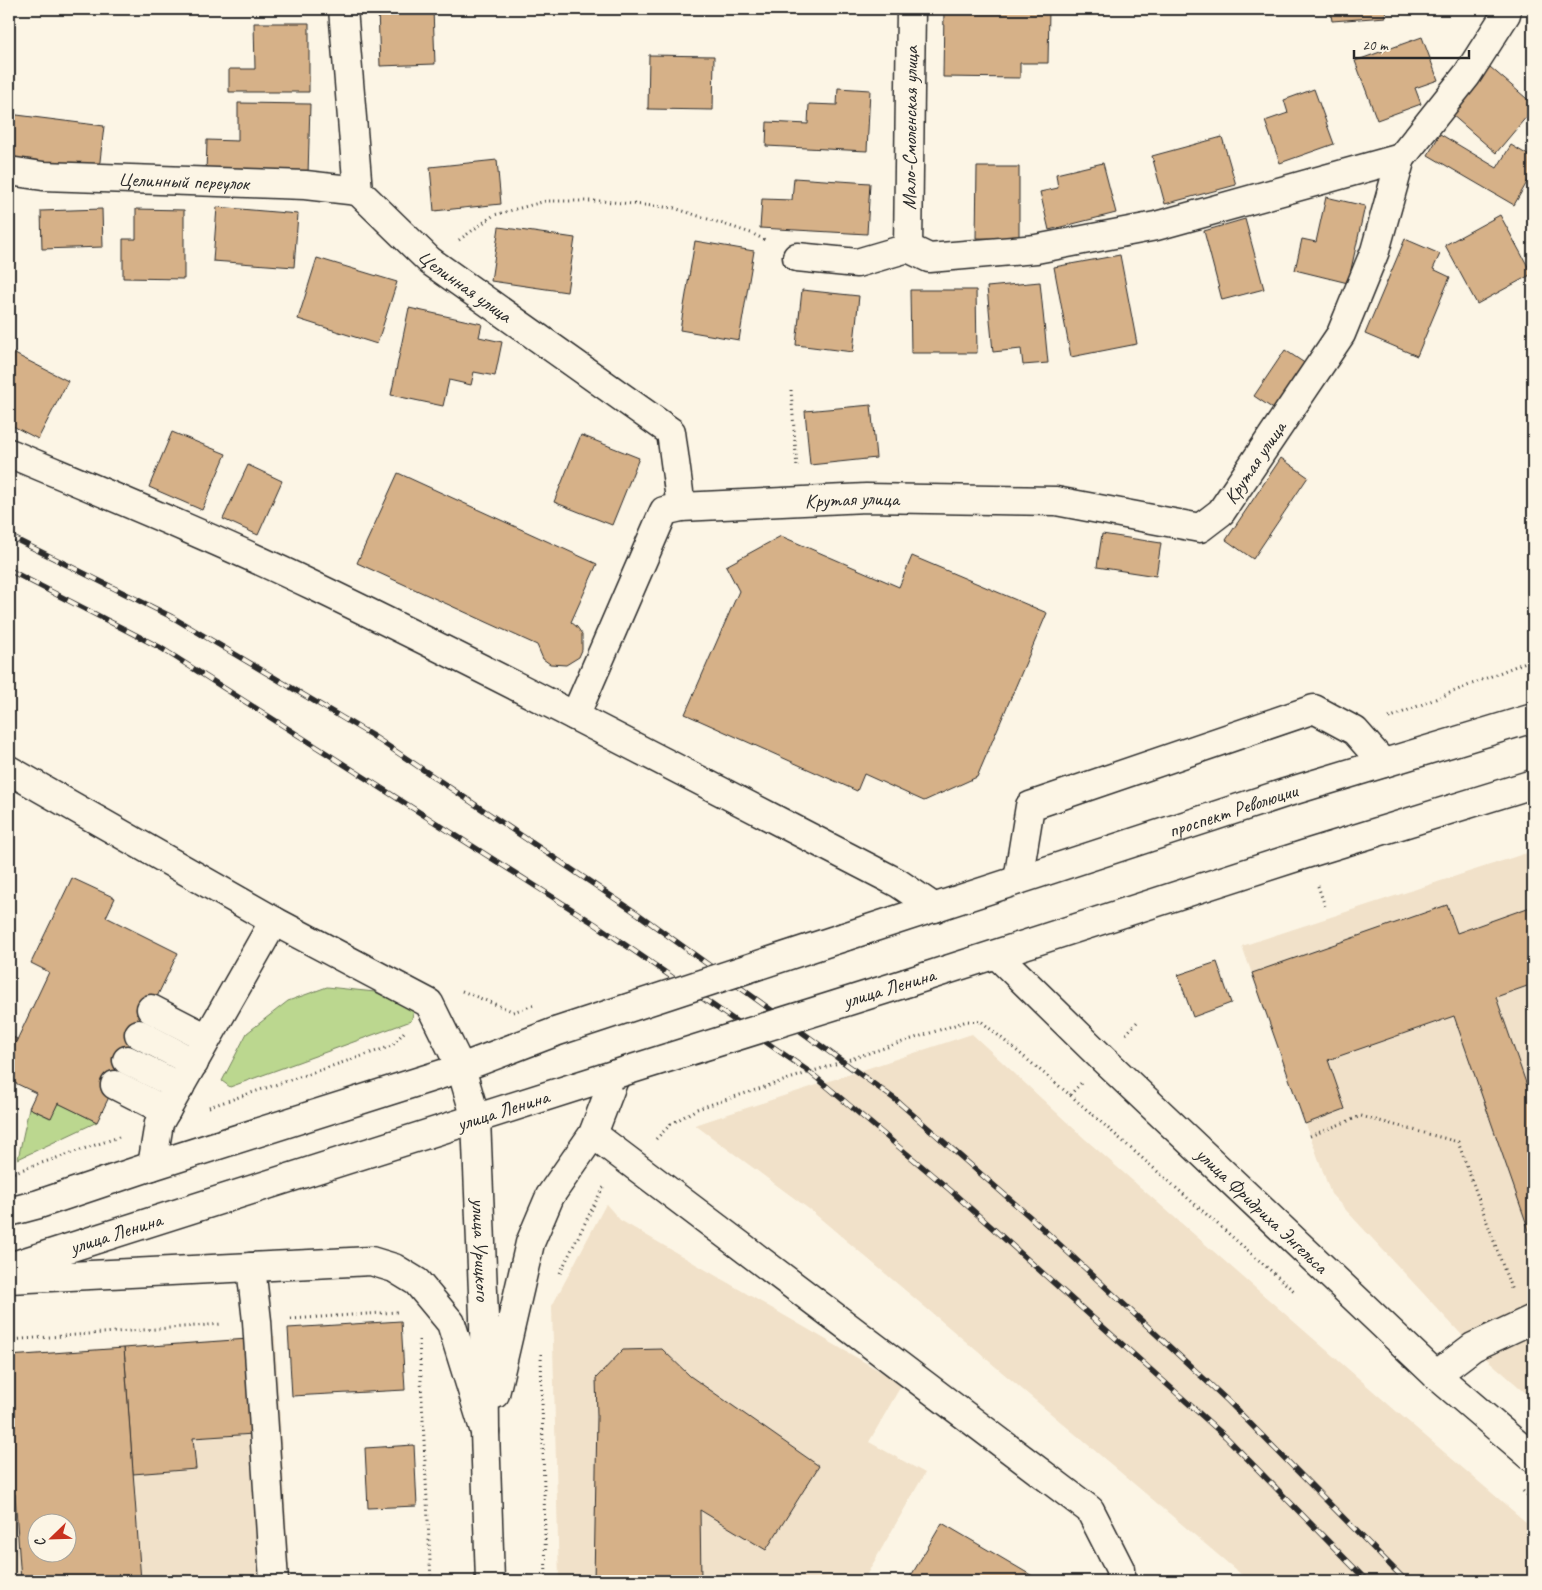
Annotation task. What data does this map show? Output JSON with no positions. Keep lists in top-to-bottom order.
{
  "streets": {
    "street": [
      "Мало-Смоленская улица",
      "Целинный переулок",
      "Целинная улица",
      "Крутая улица",
      "проспект Революции",
      "улица Ленина",
      "улица Фридриха Энгельса",
      "улица Урицкого"
    ]
  },
  "crossings": [
    ["Целинный переулок", "Целинная улица"],
    ["Целинная улица", "Крутая улица"],
    ["улица Ленина", "улица Фридриха Энгельса"],
    ["улица Ленина", "улица Урицкого"]
  ],
  "scale_bar": "20 m",
  "north": "bottom left"
}
